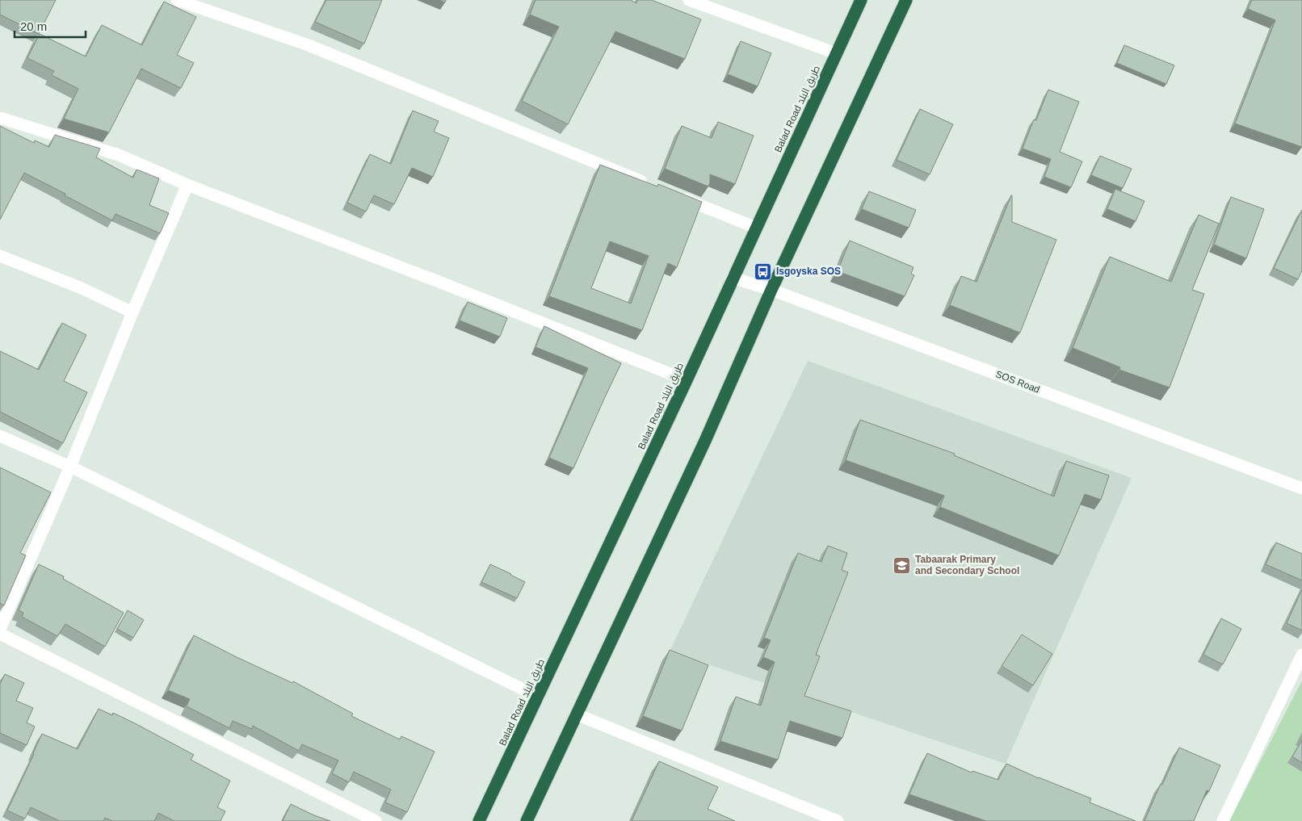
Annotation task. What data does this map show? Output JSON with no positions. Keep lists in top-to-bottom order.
{
  "streets": {
    "highway": ["Balad Road طريق البلد"],
    "street": ["SOS Road"]
  },
  "crossings": [
    ["Balad Road طريق البلد", "SOS Road"]
  ],
  "places": {
    "bus stop": ["Isgoyska SOS"],
    "school or university": ["Tabaarak Primary and Secondary School"]
  },
  "scale_bar": "20 m"
}
